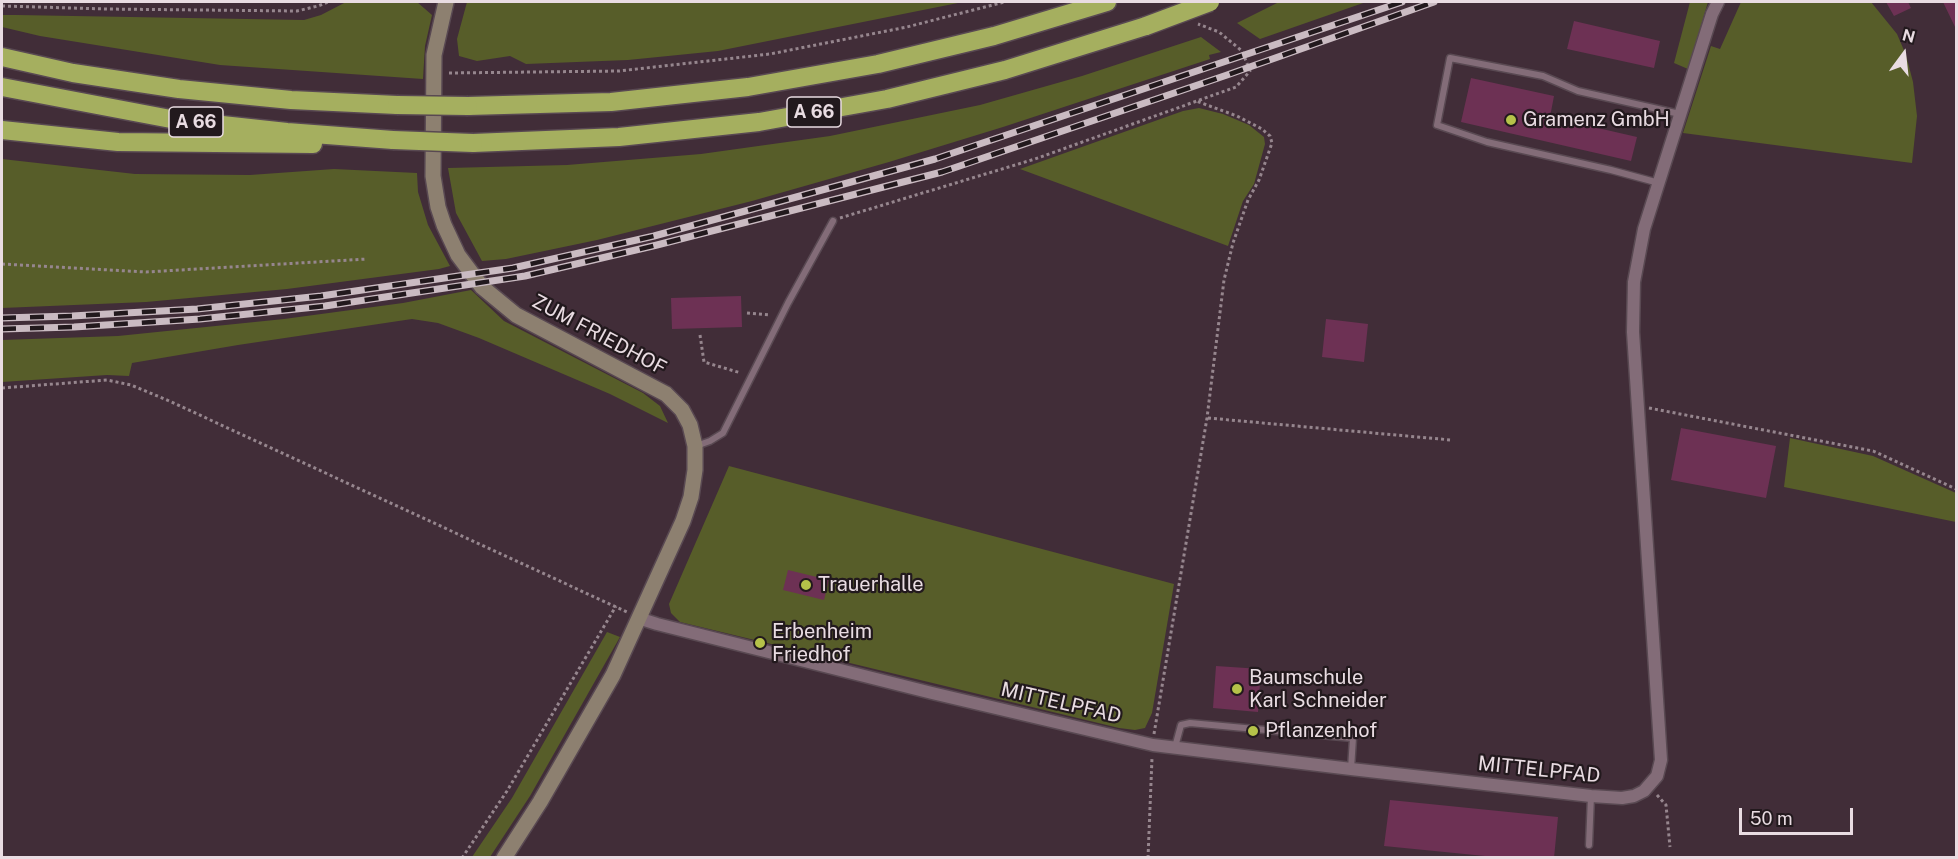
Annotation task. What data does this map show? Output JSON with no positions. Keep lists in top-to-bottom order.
{
  "streets": {
    "highway": ["A 66"],
    "street": ["ZUM FRIEDHOF", "MITTELPFAD"]
  },
  "crossings": [
    ["ZUM FRIEDHOF", "MITTELPFAD"]
  ],
  "places": [
    "Gramenz GmbH",
    "Trauerhalle",
    "Erbenheim Friedhof",
    "Baumschule Karl Schneider",
    "Pflanzenhof"
  ],
  "scale_bar": "50 m",
  "north": "top"
}
